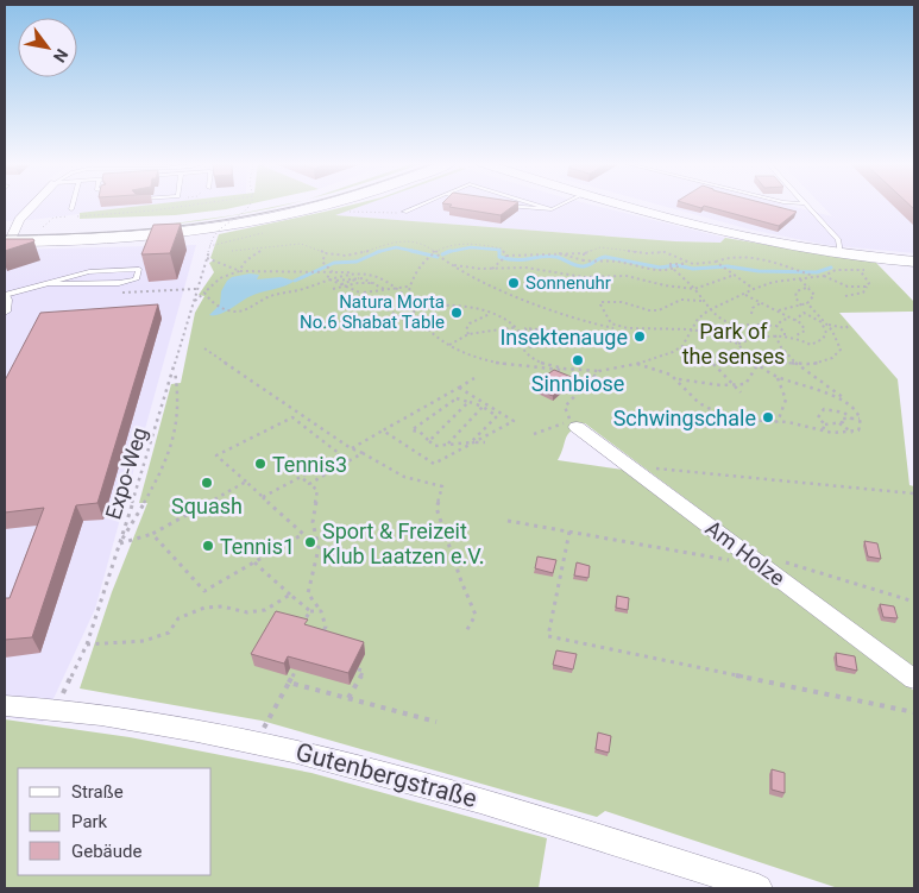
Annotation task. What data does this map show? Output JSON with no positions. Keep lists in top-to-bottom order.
{
  "streets": {
    "street": ["Am Holze", "Gutenbergstraße"],
    "path": ["Expo-Weg"]
  },
  "crossings": [
    ["Expo-Weg", "Gutenbergstraße"]
  ],
  "parks": ["Park of the senses"],
  "places": [
    "Sonnenuhr",
    "Natura Morta No.6 Shabat Table",
    "Insektenauge",
    "Sinnbiose",
    "Schwingschale",
    "Tennis3",
    "Squash",
    "Sport & Freizeit Klub Laatzen e.V.",
    "Tennis1"
  ],
  "legend": ["Straße", "Park", "Gebäude"],
  "north": "bottom right"
}
